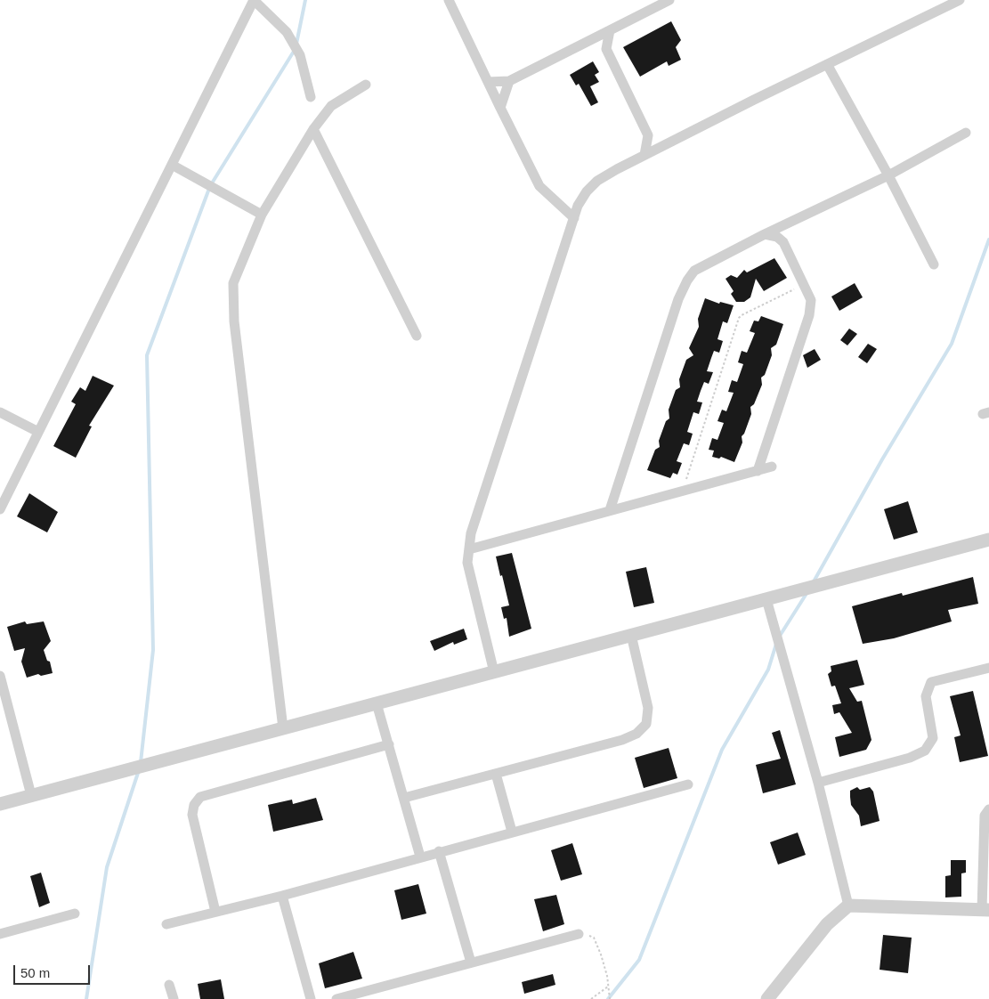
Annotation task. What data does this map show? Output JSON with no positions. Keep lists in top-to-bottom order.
{
  "scale_bar": "50 m"
}
